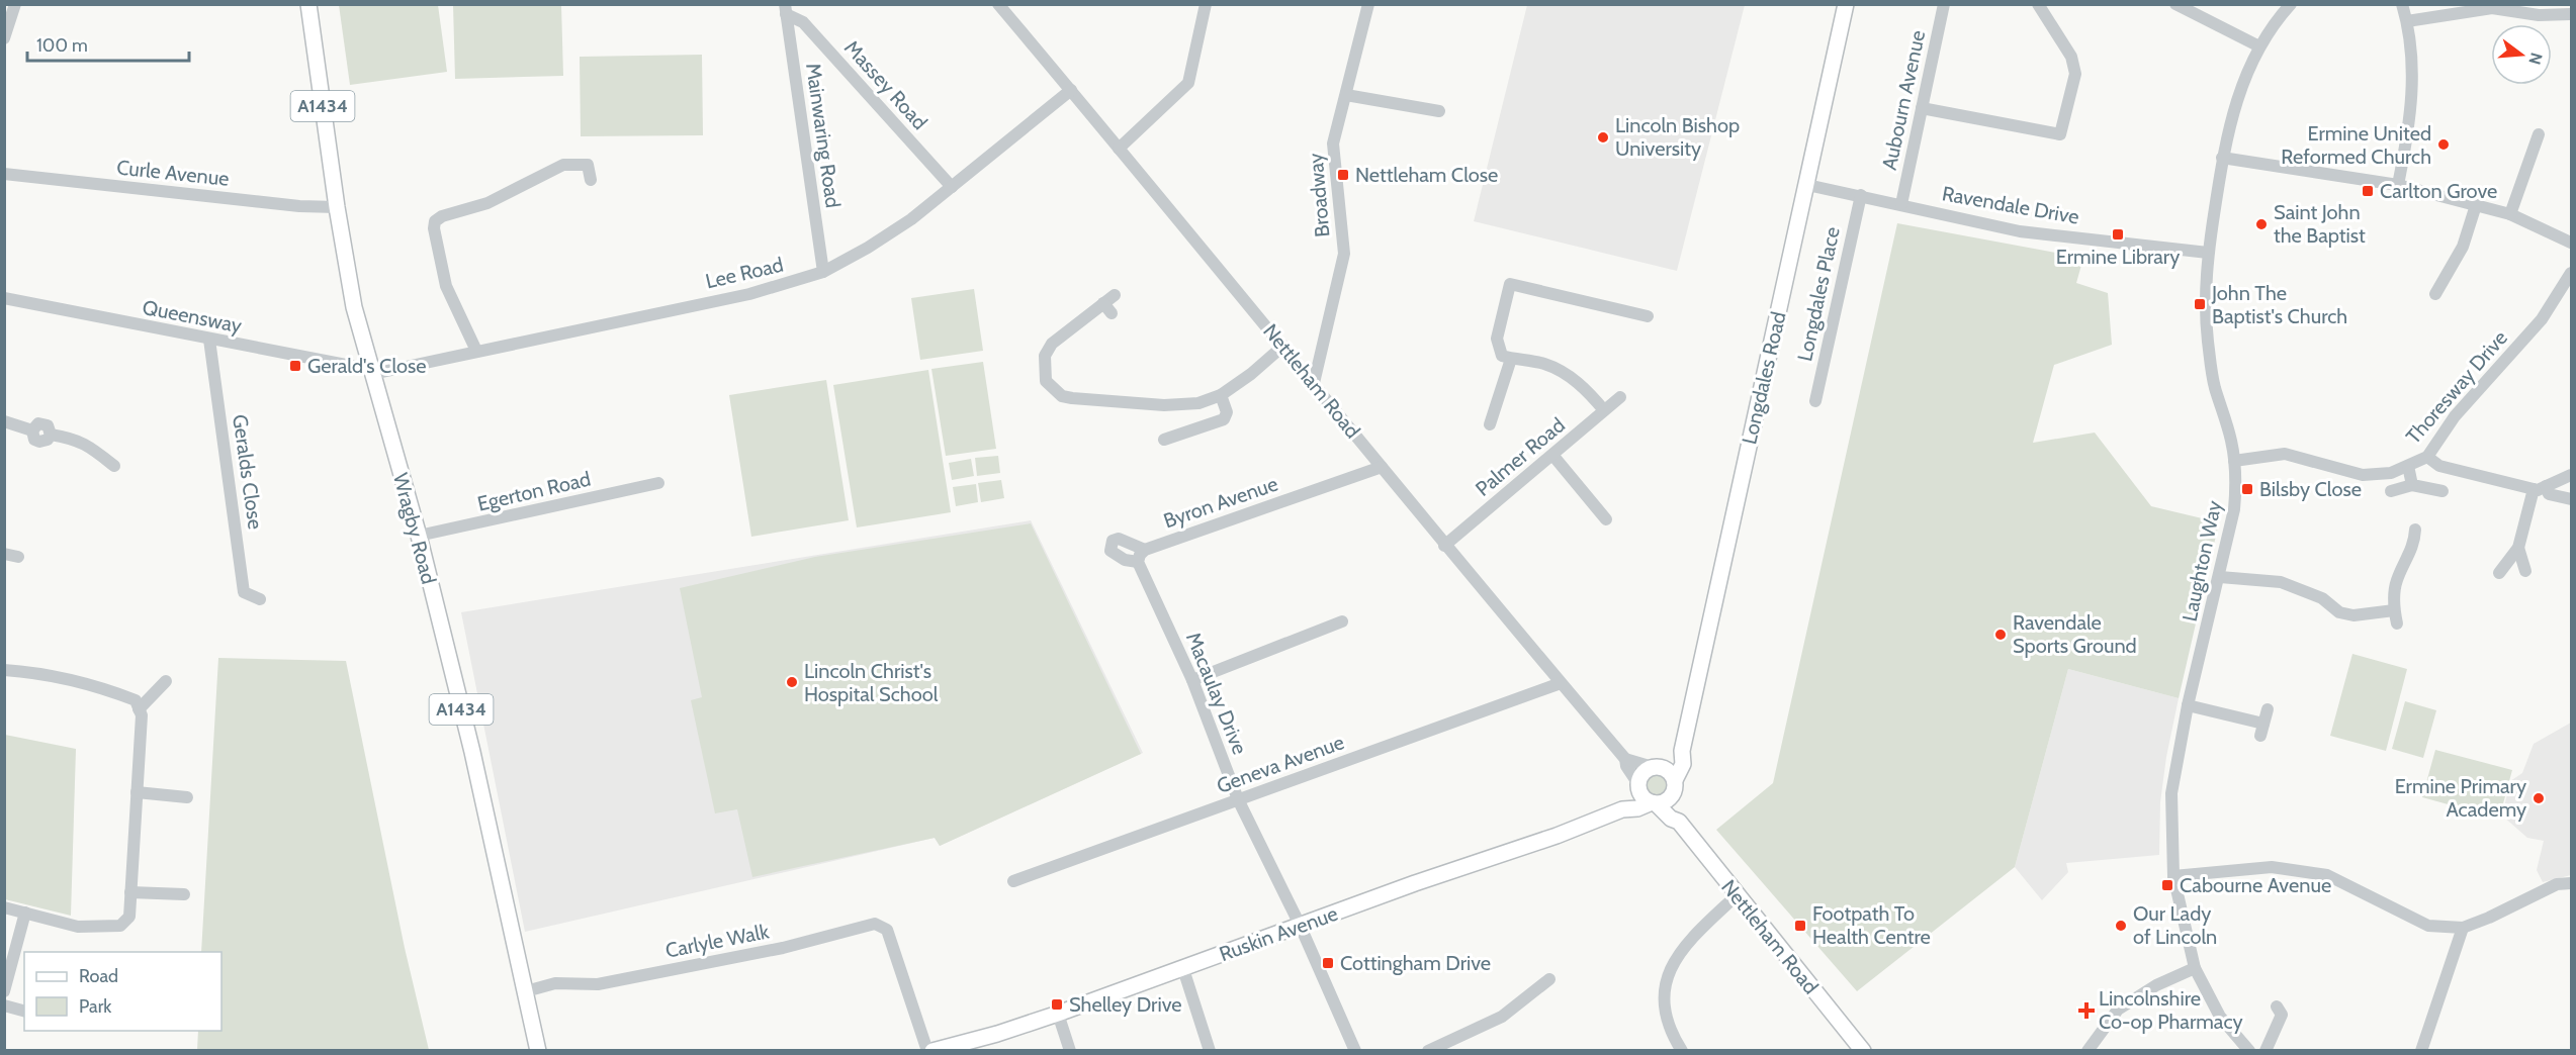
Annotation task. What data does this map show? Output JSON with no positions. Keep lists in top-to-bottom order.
{
  "streets": {
    "main road": [
      "A1434",
      "Longdales Road",
      "Nettleham Road",
      "Wragby Road",
      "Ruskin Avenue"
    ],
    "street": [
      "Massey Road",
      "Aubourn Avenue",
      "Mainwaring Road",
      "Curle Avenue",
      "Broadway",
      "Ravendale Drive",
      "Lee Road",
      "Longdales Place",
      "Queensway",
      "Thoresway Drive",
      "Palmer Road",
      "Geralds Close",
      "Egerton Road",
      "Byron Avenue",
      "Laughton Way",
      "Macaulay Drive",
      "Geneva Avenue",
      "Carlyle Walk"
    ]
  },
  "crossings": [
    ["Massey Road", "Mainwaring Road"],
    ["Massey Road", "Lee Road"],
    ["Aubourn Avenue", "Ravendale Drive"],
    ["Mainwaring Road", "Lee Road"],
    ["Curle Avenue", "Wragby Road"],
    ["Broadway", "Nettleham Road"],
    ["Ravendale Drive", "Longdales Place"],
    ["Ravendale Drive", "Longdales Road"],
    ["Ravendale Drive", "Laughton Way"],
    ["Lee Road", "Queensway"],
    ["Lee Road", "Nettleham Road"],
    ["Lee Road", "Wragby Road"],
    ["Queensway", "Geralds Close"],
    ["Queensway", "Wragby Road"],
    ["Longdales Road", "Nettleham Road"],
    ["Longdales Road", "Ruskin Avenue"],
    ["Nettleham Road", "Palmer Road"],
    ["Nettleham Road", "Byron Avenue"],
    ["Nettleham Road", "Geneva Avenue"],
    ["Nettleham Road", "Ruskin Avenue"],
    ["Thoresway Drive", "Laughton Way"],
    ["Egerton Road", "Wragby Road"],
    ["Byron Avenue", "Macaulay Drive"],
    ["Wragby Road", "Carlyle Walk"],
    ["Macaulay Drive", "Geneva Avenue"],
    ["Macaulay Drive", "Ruskin Avenue"]
  ],
  "places": {
    "other": [
      "Lincoln Bishop University",
      "Ermine United Reformed Church",
      "Saint John the Baptist",
      "Ravendale Sports Ground",
      "Lincoln Christ's Hospital School",
      "Ermine Primary Academy",
      "Our Lady of Lincoln"
    ],
    "transit": [
      "Nettleham Close",
      "Carlton Grove",
      "Ermine Library",
      "John The Baptist's Church",
      "Gerald's Close",
      "Bilsby Close",
      "Cabourne Avenue",
      "Footpath To Health Centre",
      "Cottingham Drive",
      "Shelley Drive"
    ],
    "health": ["Lincolnshire Co-op Pharmacy"]
  },
  "legend": ["Road", "Park"],
  "scale_bar": "100 m",
  "north": "right"
}
